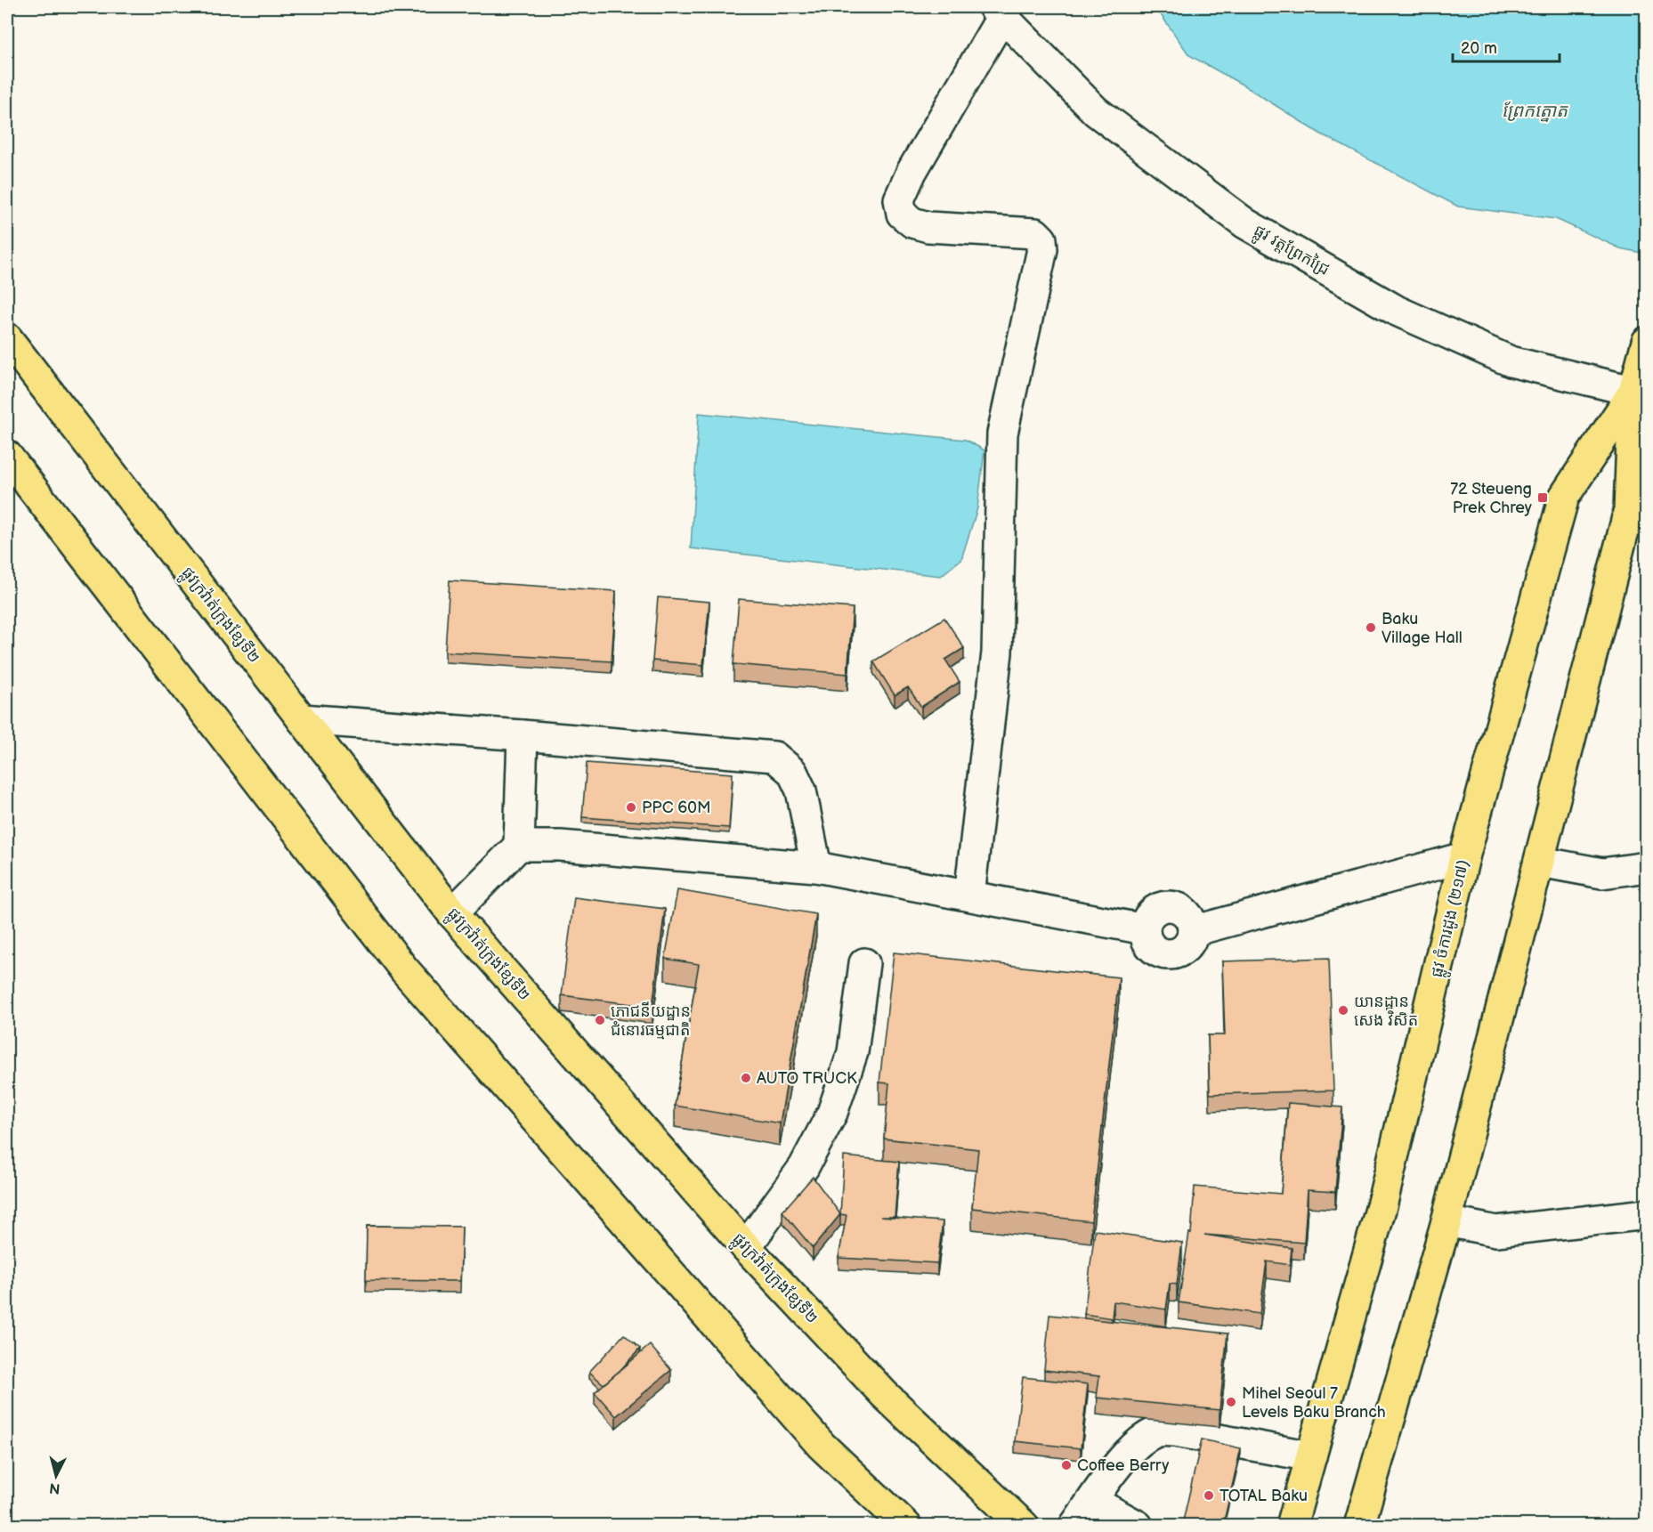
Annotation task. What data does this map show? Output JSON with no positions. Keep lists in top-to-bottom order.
{
  "streets": {
    "main road": ["ផ្លូវក្រវ៉ាត់ក្រុងខ្សែទី២", "ផ្លូវ ចំការដូង (២១៧)"],
    "street": ["ផ្លូវ វត្តព្រែកជ្រៃ"]
  },
  "crossings": [
    ["ផ្លូវ វត្តព្រែកជ្រៃ", "ផ្លូវ ចំការដូង (២១៧)"]
  ],
  "water": ["ព្រែកត្នោត"],
  "places": {
    "transit": ["72 Steueng Prek Chrey"],
    "other": [
      "Baku Village Hall",
      "PPC 60M",
      "យានដ្ឋាន សេង វិសិត",
      "ភោជនីយដ្ឋាន ជំនោរធម្មជាតិ",
      "AUTO TRUCK",
      "Mihel Seoul 7 Levels Baku Branch",
      "Coffee Berry",
      "TOTAL Baku"
    ]
  },
  "scale_bar": "20 m",
  "north": "bottom"
}
